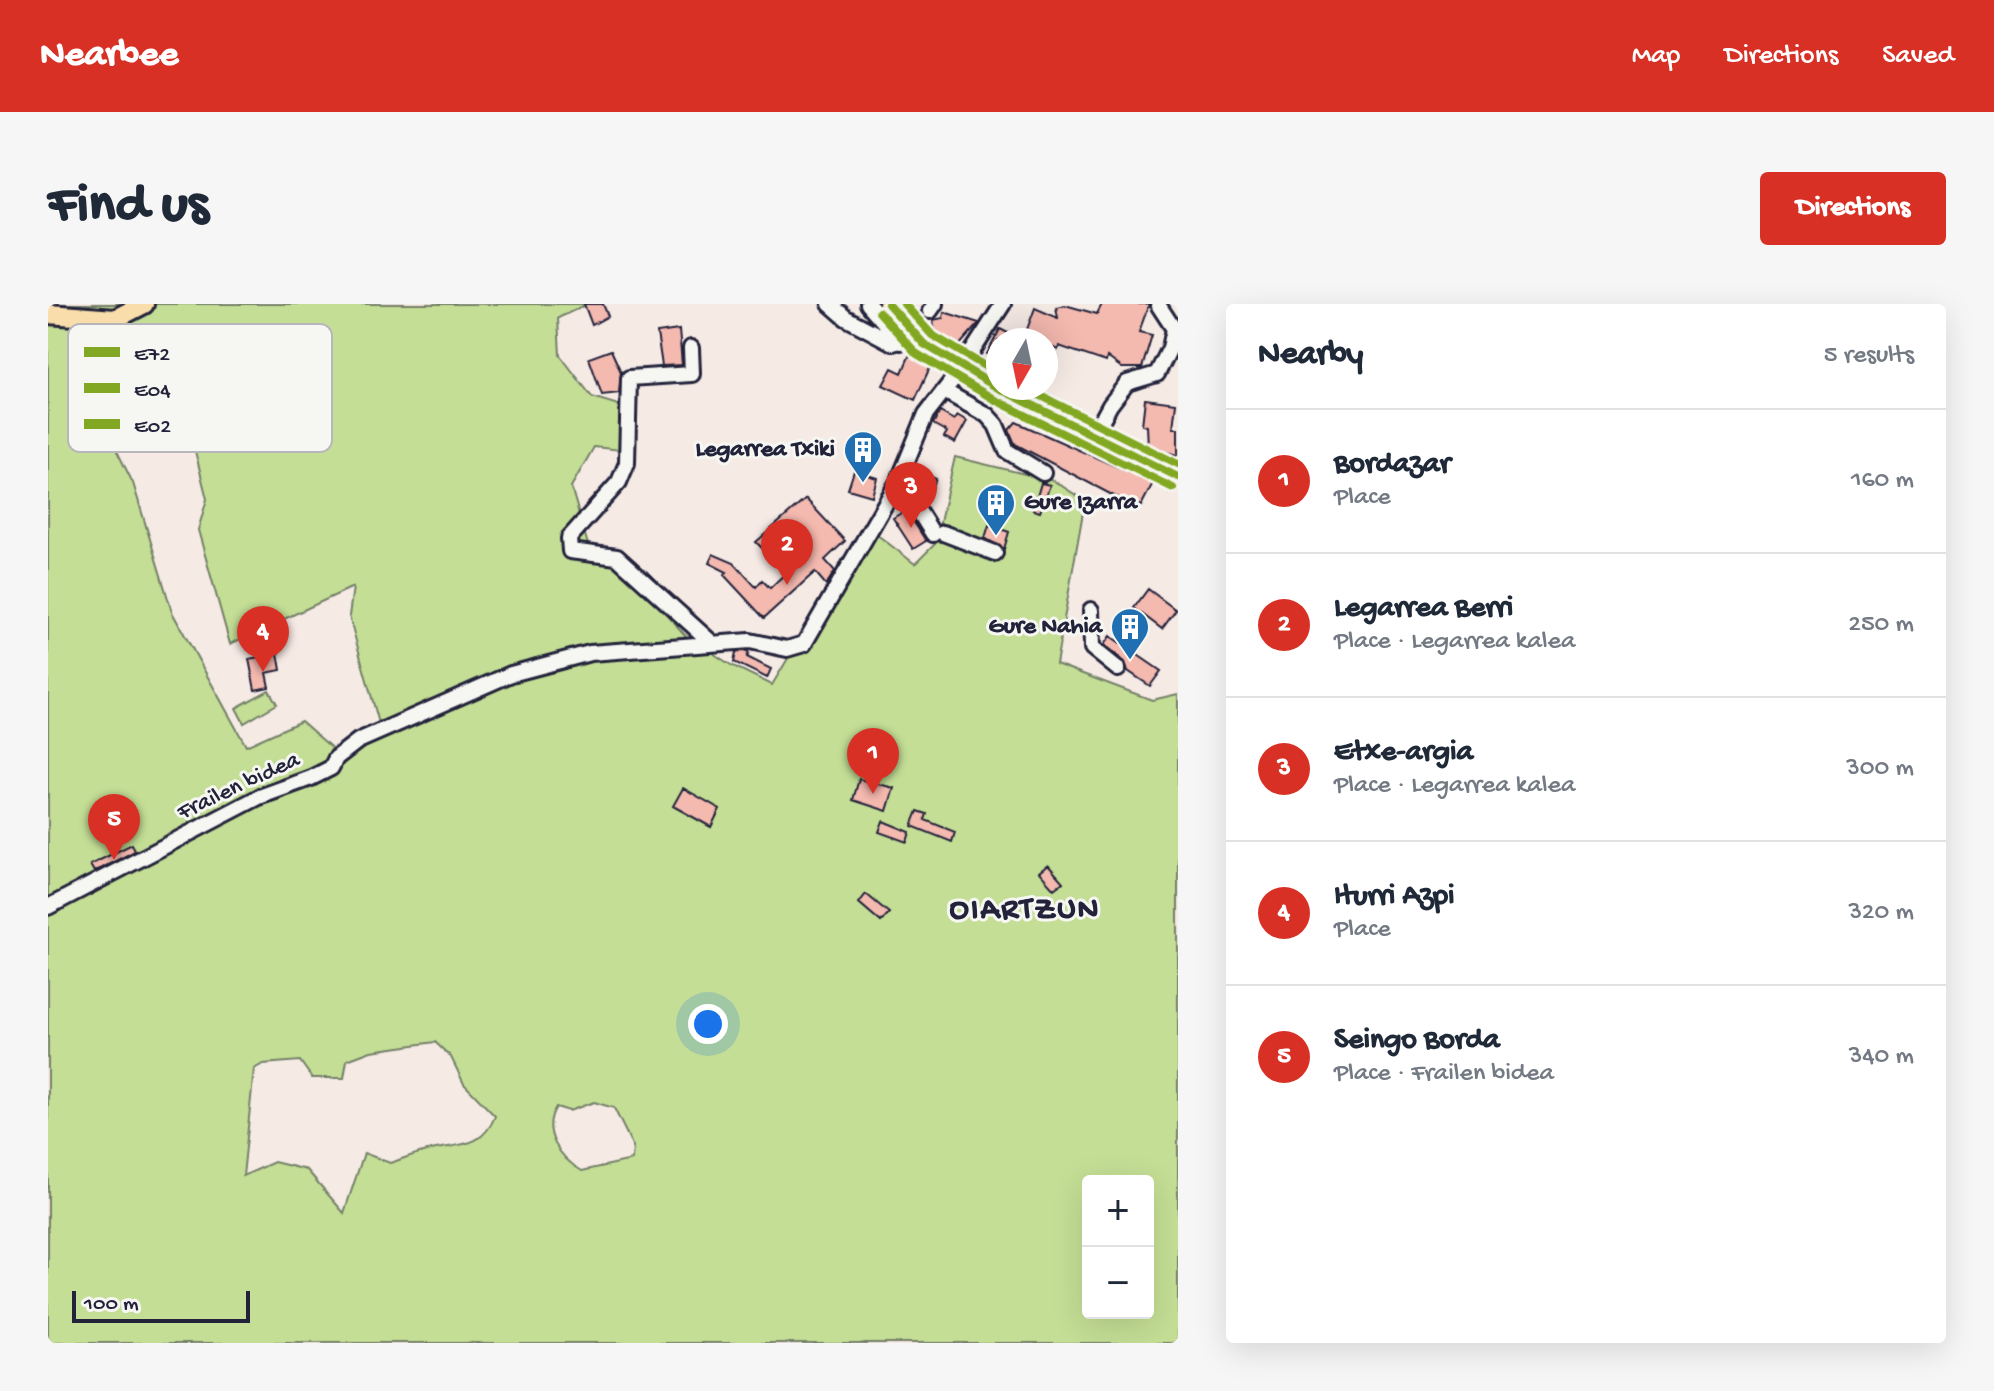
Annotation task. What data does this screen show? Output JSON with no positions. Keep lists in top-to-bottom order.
{
  "streets": {
    "street": ["Frailen bidea"]
  },
  "districts": ["OIARTZUN"],
  "places": {
    "building": ["Legarrea Txiki", "Gure Izarra", "Gure Nahia"]
  },
  "lines": ["transit line E72", "transit line E02", "transit line E04"],
  "legend": ["E72", "E04", "E02"],
  "scale_bar": "100 m",
  "north": "bottom",
  "page": {
    "header": "Nearbee",
    "nav": ["Map", "Directions", "Saved"],
    "buttons": "Directions",
    "title": "Find us",
    "heading": ["Nearby", "5 results"],
    "list": [
      {
        "mark": "1",
        "name": "Bordazar",
        "note": "Place",
        "value": "160 m"
      },
      {
        "mark": "2",
        "name": "Legarrea Berri",
        "note": "Place · Legarrea kalea",
        "value": "250 m"
      },
      {
        "mark": "3",
        "name": "Etxe-argia",
        "note": "Place · Legarrea kalea",
        "value": "300 m"
      },
      {
        "mark": "4",
        "name": "Iturri Azpi",
        "note": "Place",
        "value": "320 m"
      },
      {
        "mark": "5",
        "name": "Seingo Borda",
        "note": "Place · Frailen bidea",
        "value": "340 m"
      }
    ],
    "pins": [
      "3",
      "2",
      "4",
      "1",
      "5"
    ],
    "map_buttons": ["+", "−"],
    "scale": "100 m"
  }
}
